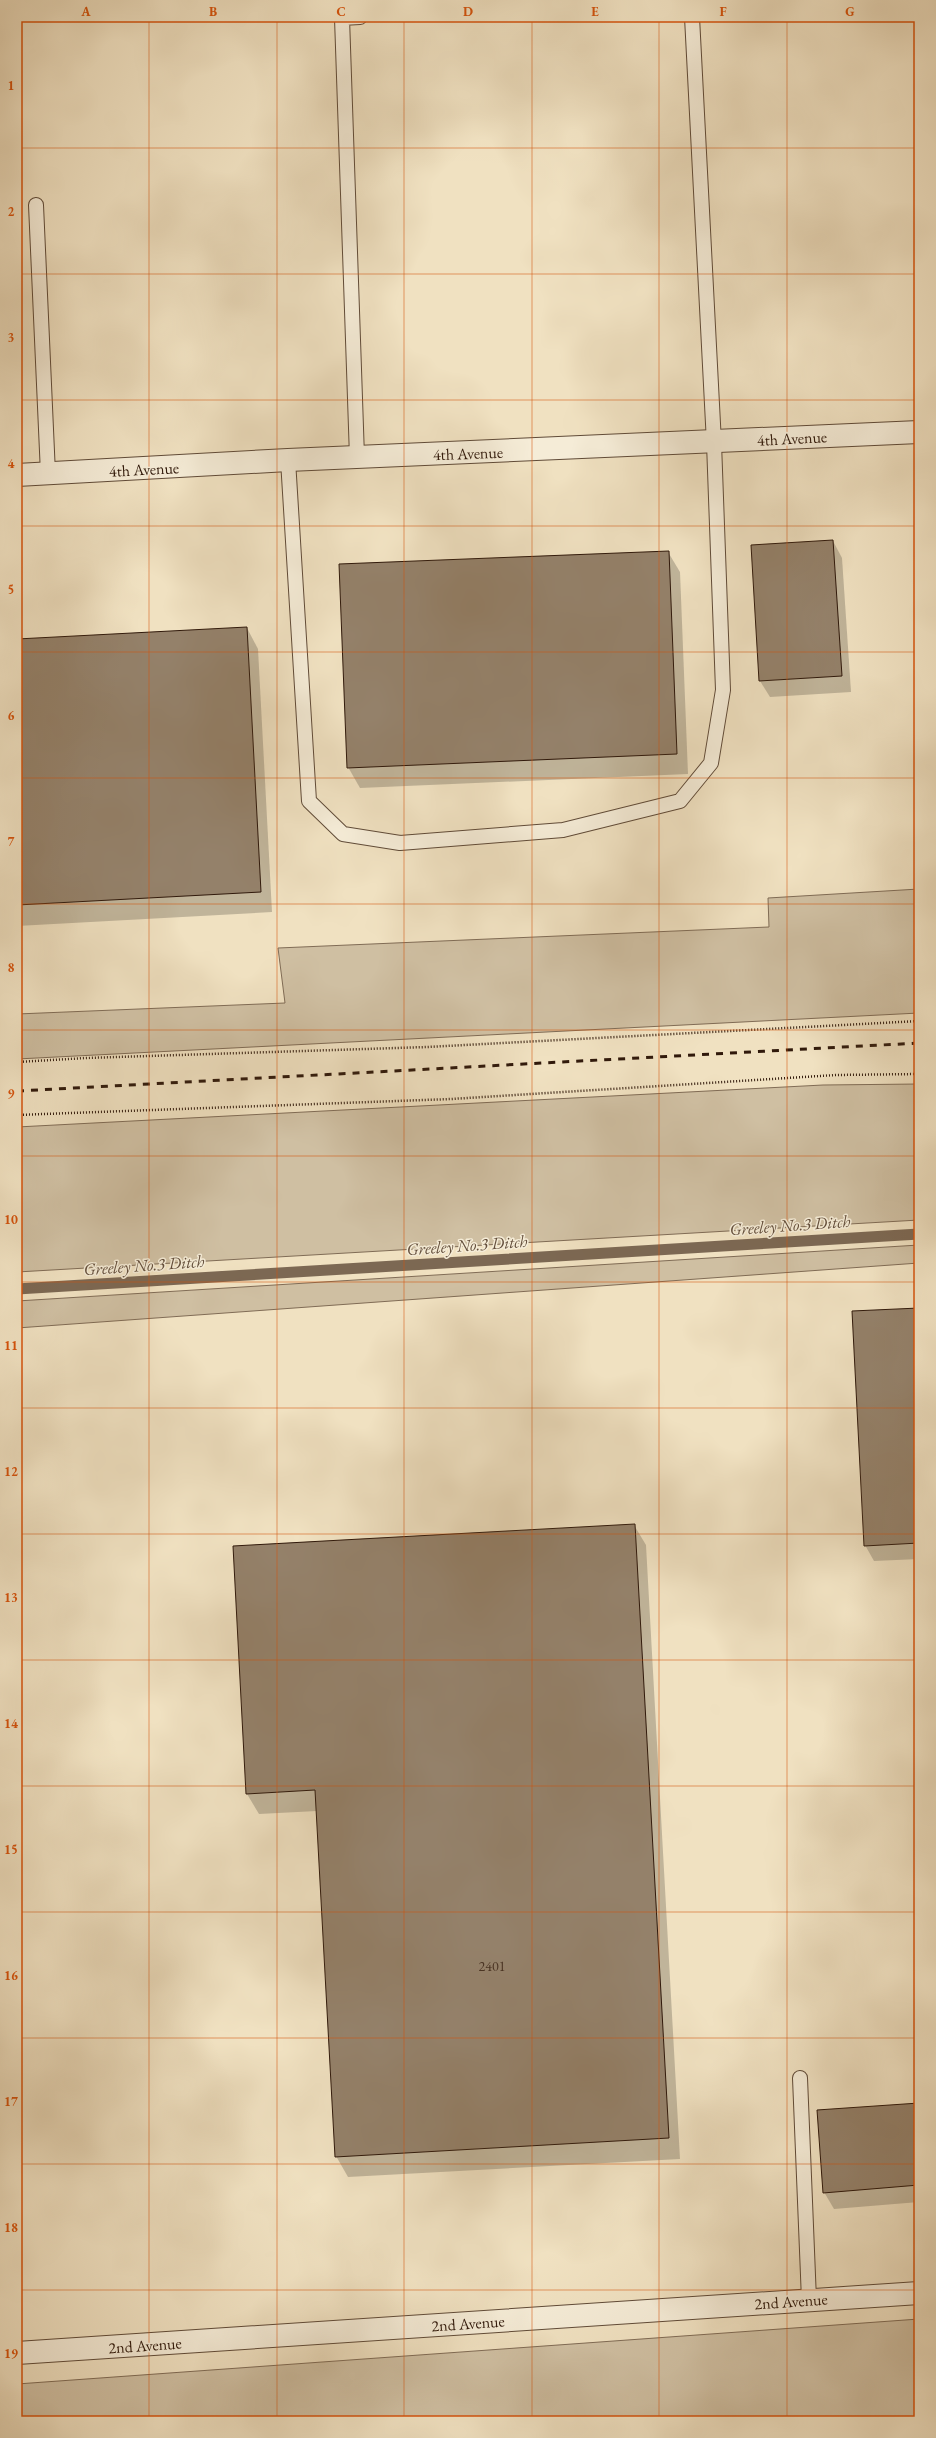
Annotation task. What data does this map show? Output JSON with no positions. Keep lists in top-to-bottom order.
{
  "streets": {
    "street": ["4th Avenue", "2nd Avenue"]
  },
  "water": ["Greeley No.3 Ditch"],
  "house_numbers": ["2401"],
  "grid": {
    "columns": [
      "A",
      "B",
      "C",
      "D",
      "E",
      "F",
      "G"
    ],
    "rows": [
      "1",
      "2",
      "3",
      "4",
      "5",
      "6",
      "7",
      "8",
      "9",
      "10",
      "11",
      "12",
      "13",
      "14",
      "15",
      "16",
      "17",
      "18",
      "19"
    ]
  }
}
